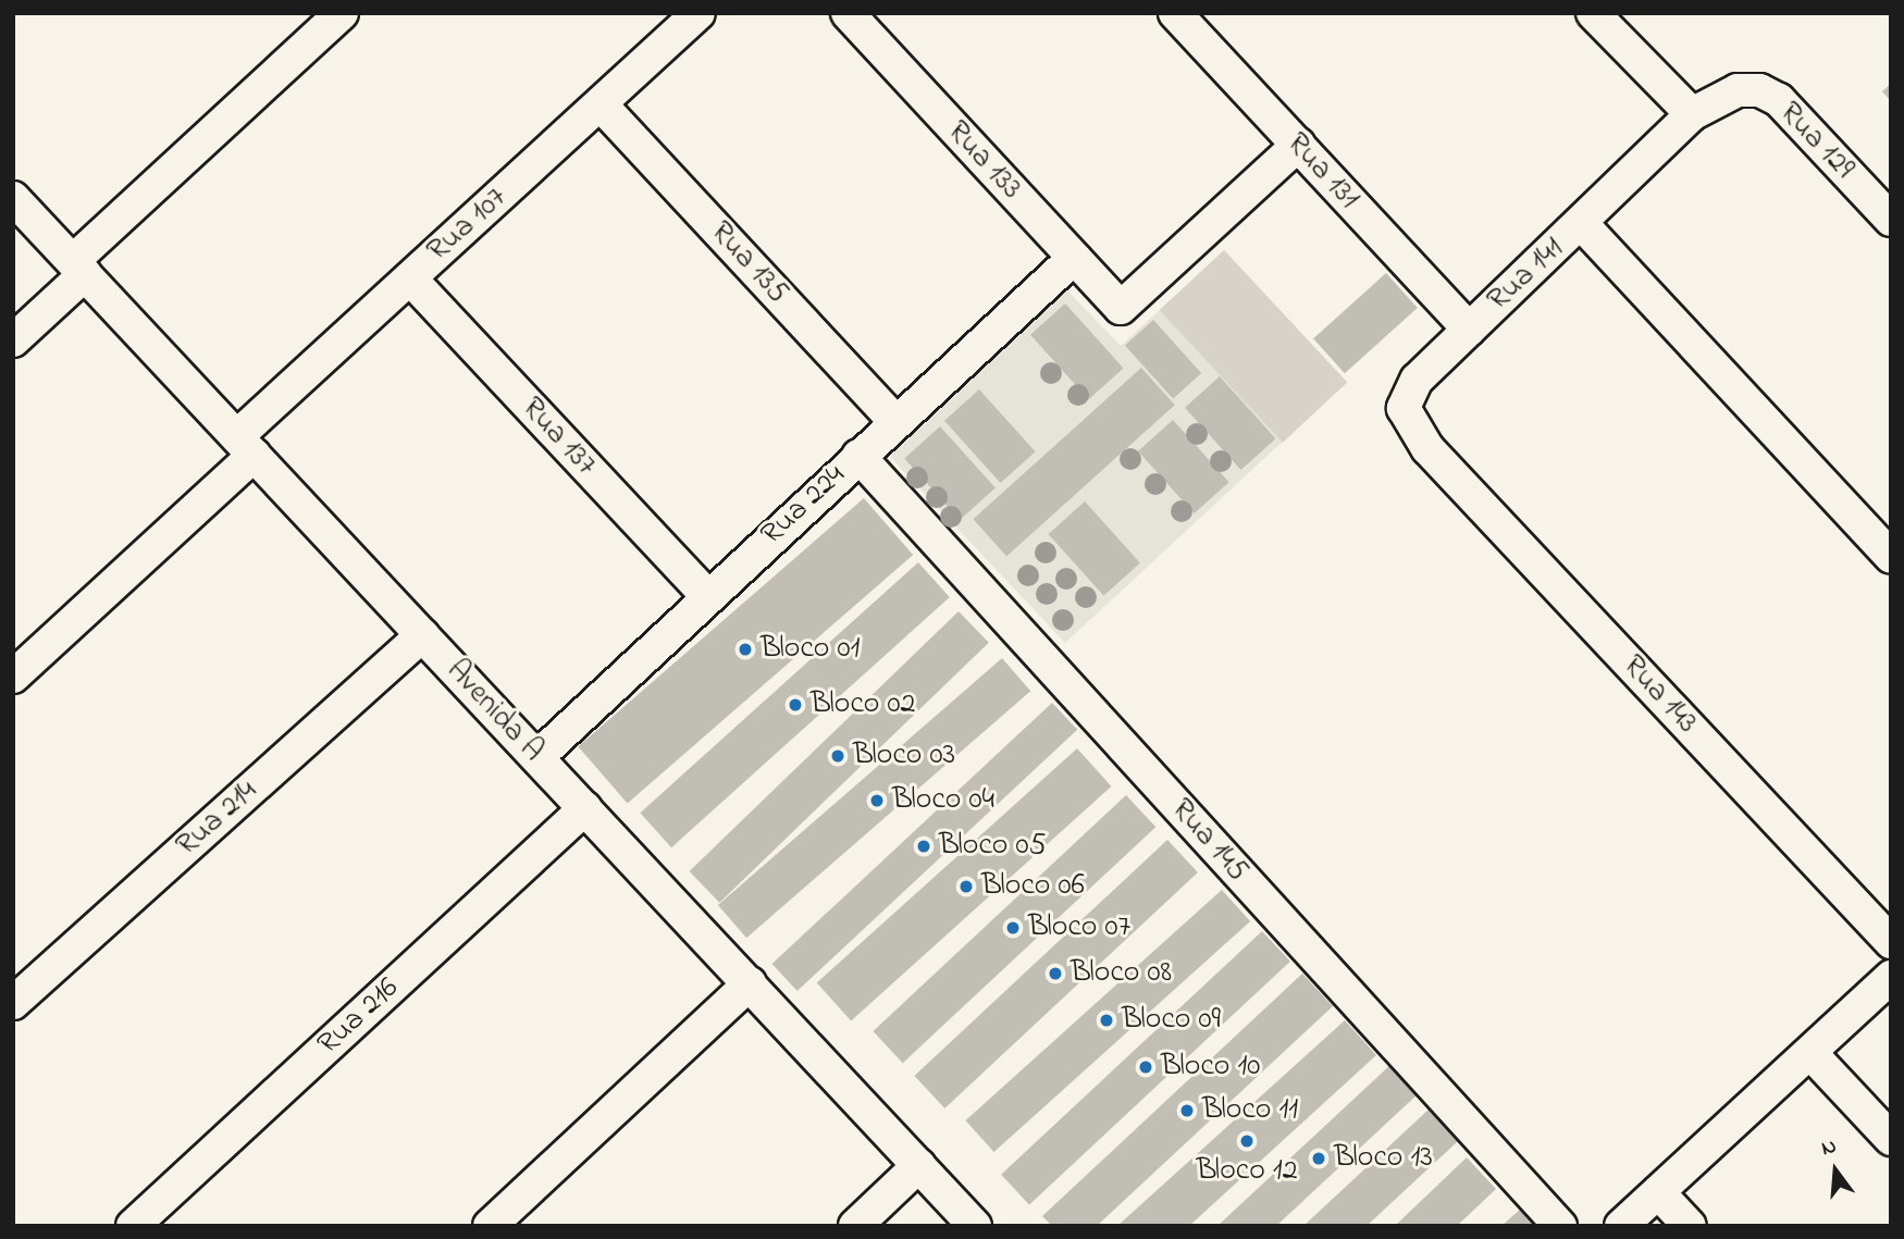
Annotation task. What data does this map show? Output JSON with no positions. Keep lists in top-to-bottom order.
{
  "streets": {
    "street": [
      "Rua 129",
      "Rua 133",
      "Rua 131",
      "Rua 107",
      "Rua 135",
      "Rua 141",
      "Rua 137",
      "Rua 224",
      "Rua 143",
      "Avenida A",
      "Rua 214",
      "Rua 145",
      "Rua 216"
    ]
  },
  "crossings": [
    ["Rua 129", "Rua 141"],
    ["Rua 133", "Rua 131"],
    ["Rua 133", "Rua 224"],
    ["Rua 131", "Rua 141"],
    ["Rua 107", "Rua 135"],
    ["Rua 107", "Rua 137"],
    ["Rua 107", "Avenida A"],
    ["Rua 135", "Rua 224"],
    ["Rua 141", "Rua 143"],
    ["Rua 137", "Rua 224"],
    ["Rua 224", "Avenida A"],
    ["Rua 224", "Rua 145"],
    ["Avenida A", "Rua 214"],
    ["Avenida A", "Rua 216"]
  ],
  "places": [
    "Bloco 01",
    "Bloco 02",
    "Bloco 03",
    "Bloco 04",
    "Bloco 05",
    "Bloco 06",
    "Bloco 07",
    "Bloco 08",
    "Bloco 09",
    "Bloco 10",
    "Bloco 11",
    "Bloco 12",
    "Bloco 13"
  ],
  "north": "top"
}
